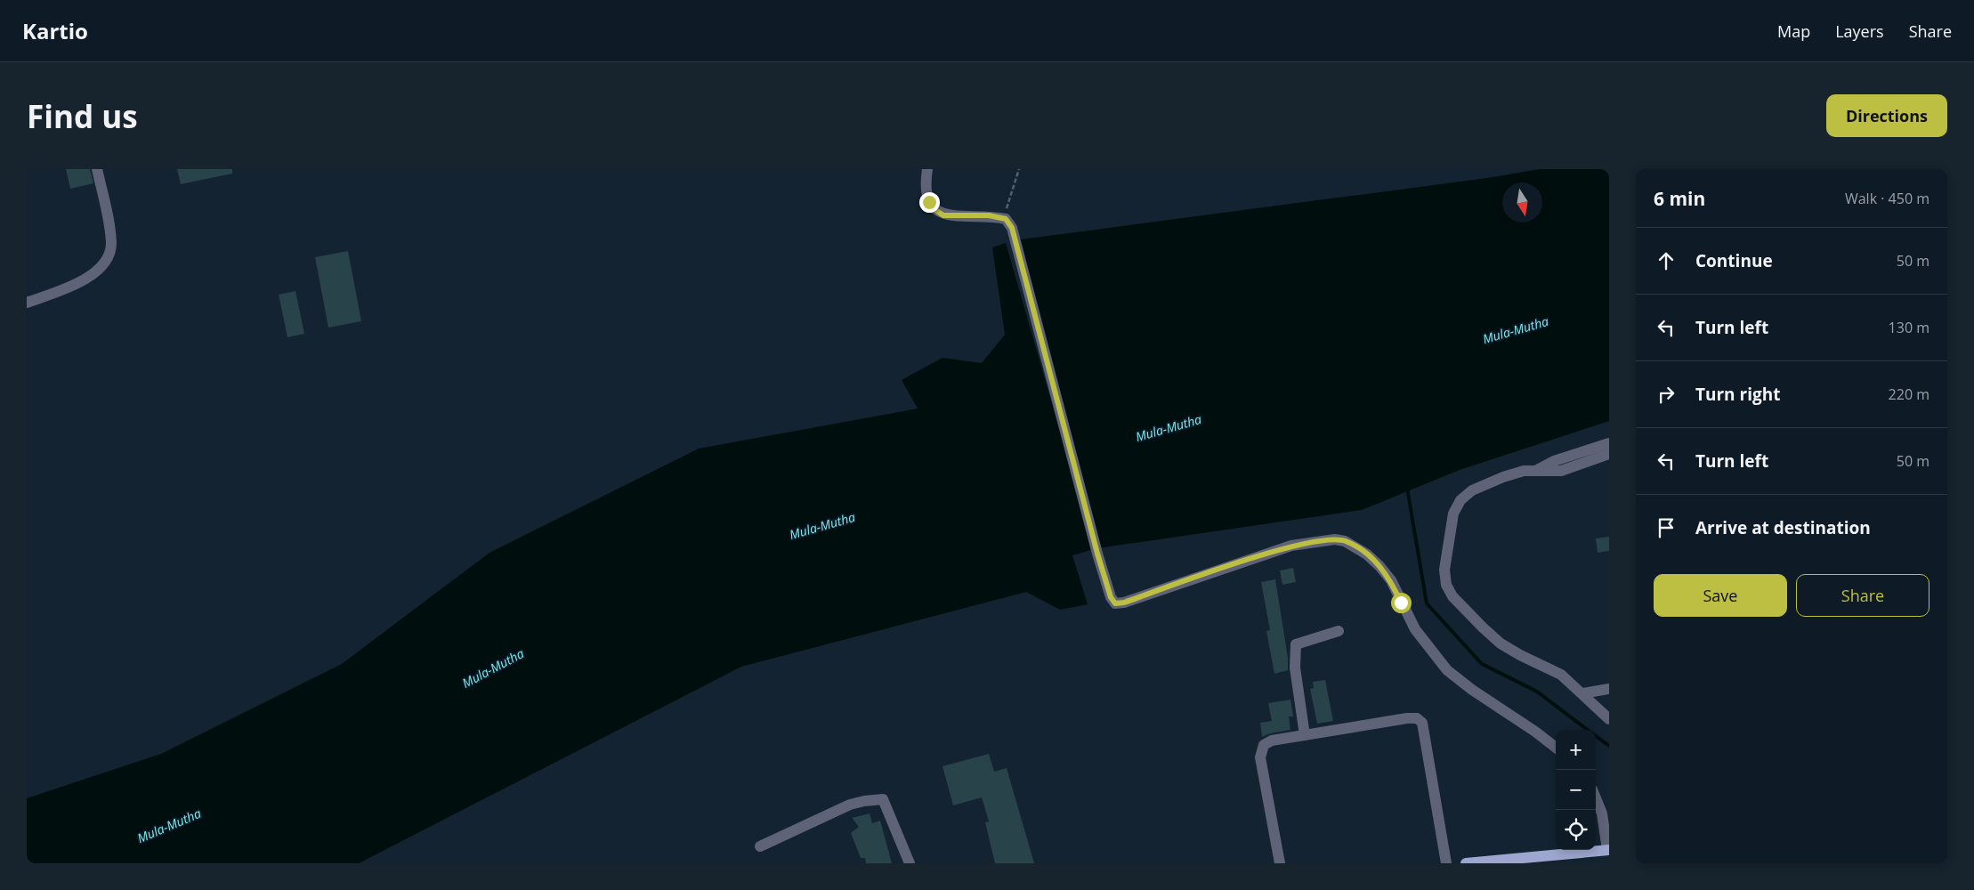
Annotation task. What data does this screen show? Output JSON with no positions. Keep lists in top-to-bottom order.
{
  "water": ["Mula-Mutha"],
  "north": "bottom",
  "page": {
    "header": "Kartio",
    "nav": ["Map", "Layers", "Share"],
    "buttons": [
      "Directions",
      ["Save", "Share"]
    ],
    "title": "Find us",
    "heading": ["6 min", "Walk · 450 m"],
    "list": [
      ["Continue", "50 m"],
      ["Turn left", "130 m"],
      ["Turn right", "220 m"],
      ["Turn left", "50 m"],
      "Arrive at destination"
    ],
    "map_buttons": ["+", "−"]
  }
}
